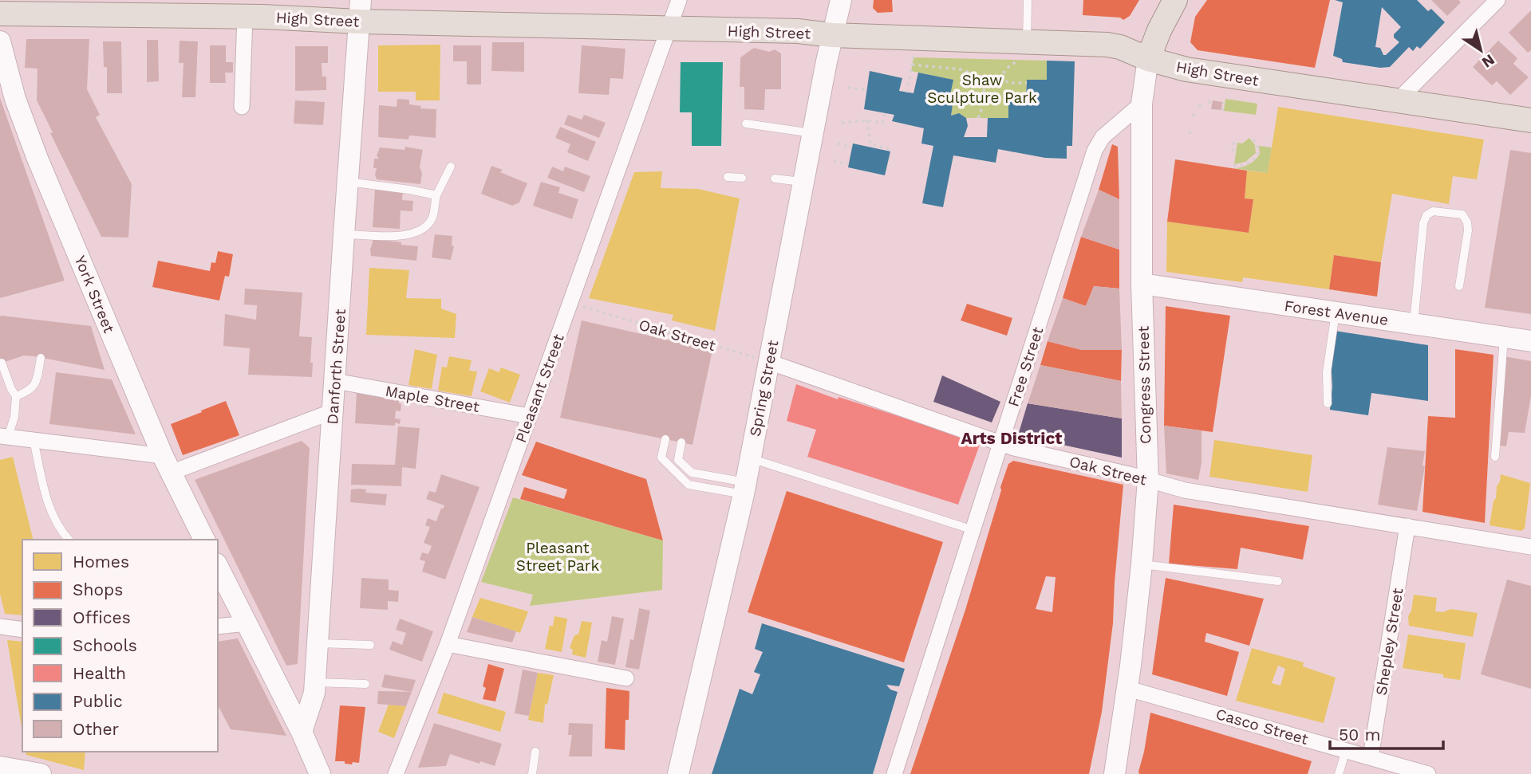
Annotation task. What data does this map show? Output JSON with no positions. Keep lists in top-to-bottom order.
{
  "streets": {
    "main road": ["High Street", "Congress Street"],
    "street": [
      "York Street",
      "Forest Avenue",
      "Oak Street",
      "Danforth Street",
      "Free Street",
      "Pleasant Street",
      "Spring Street",
      "Maple Street",
      "Shepley Street",
      "Casco Street"
    ]
  },
  "crossings": [
    ["High Street", "Danforth Street"],
    ["High Street", "Congress Street"],
    ["High Street", "Pleasant Street"],
    ["High Street", "Spring Street"],
    ["Forest Avenue", "Congress Street"],
    ["Oak Street", "Free Street"],
    ["Oak Street", "Congress Street"],
    ["Oak Street", "Pleasant Street"],
    ["Oak Street", "Spring Street"],
    ["Oak Street", "Shepley Street"],
    ["Danforth Street", "Maple Street"],
    ["Free Street", "Congress Street"],
    ["Congress Street", "Casco Street"],
    ["Pleasant Street", "Maple Street"],
    ["Shepley Street", "Casco Street"]
  ],
  "districts": ["Arts District"],
  "parks": ["Shaw Sculpture Park", "Pleasant Street Park"],
  "legend": [
    "Homes",
    "Shops",
    "Offices",
    "Schools",
    "Health",
    "Public",
    "Other"
  ],
  "scale_bar": "50 m",
  "north": "bottom right"
}
